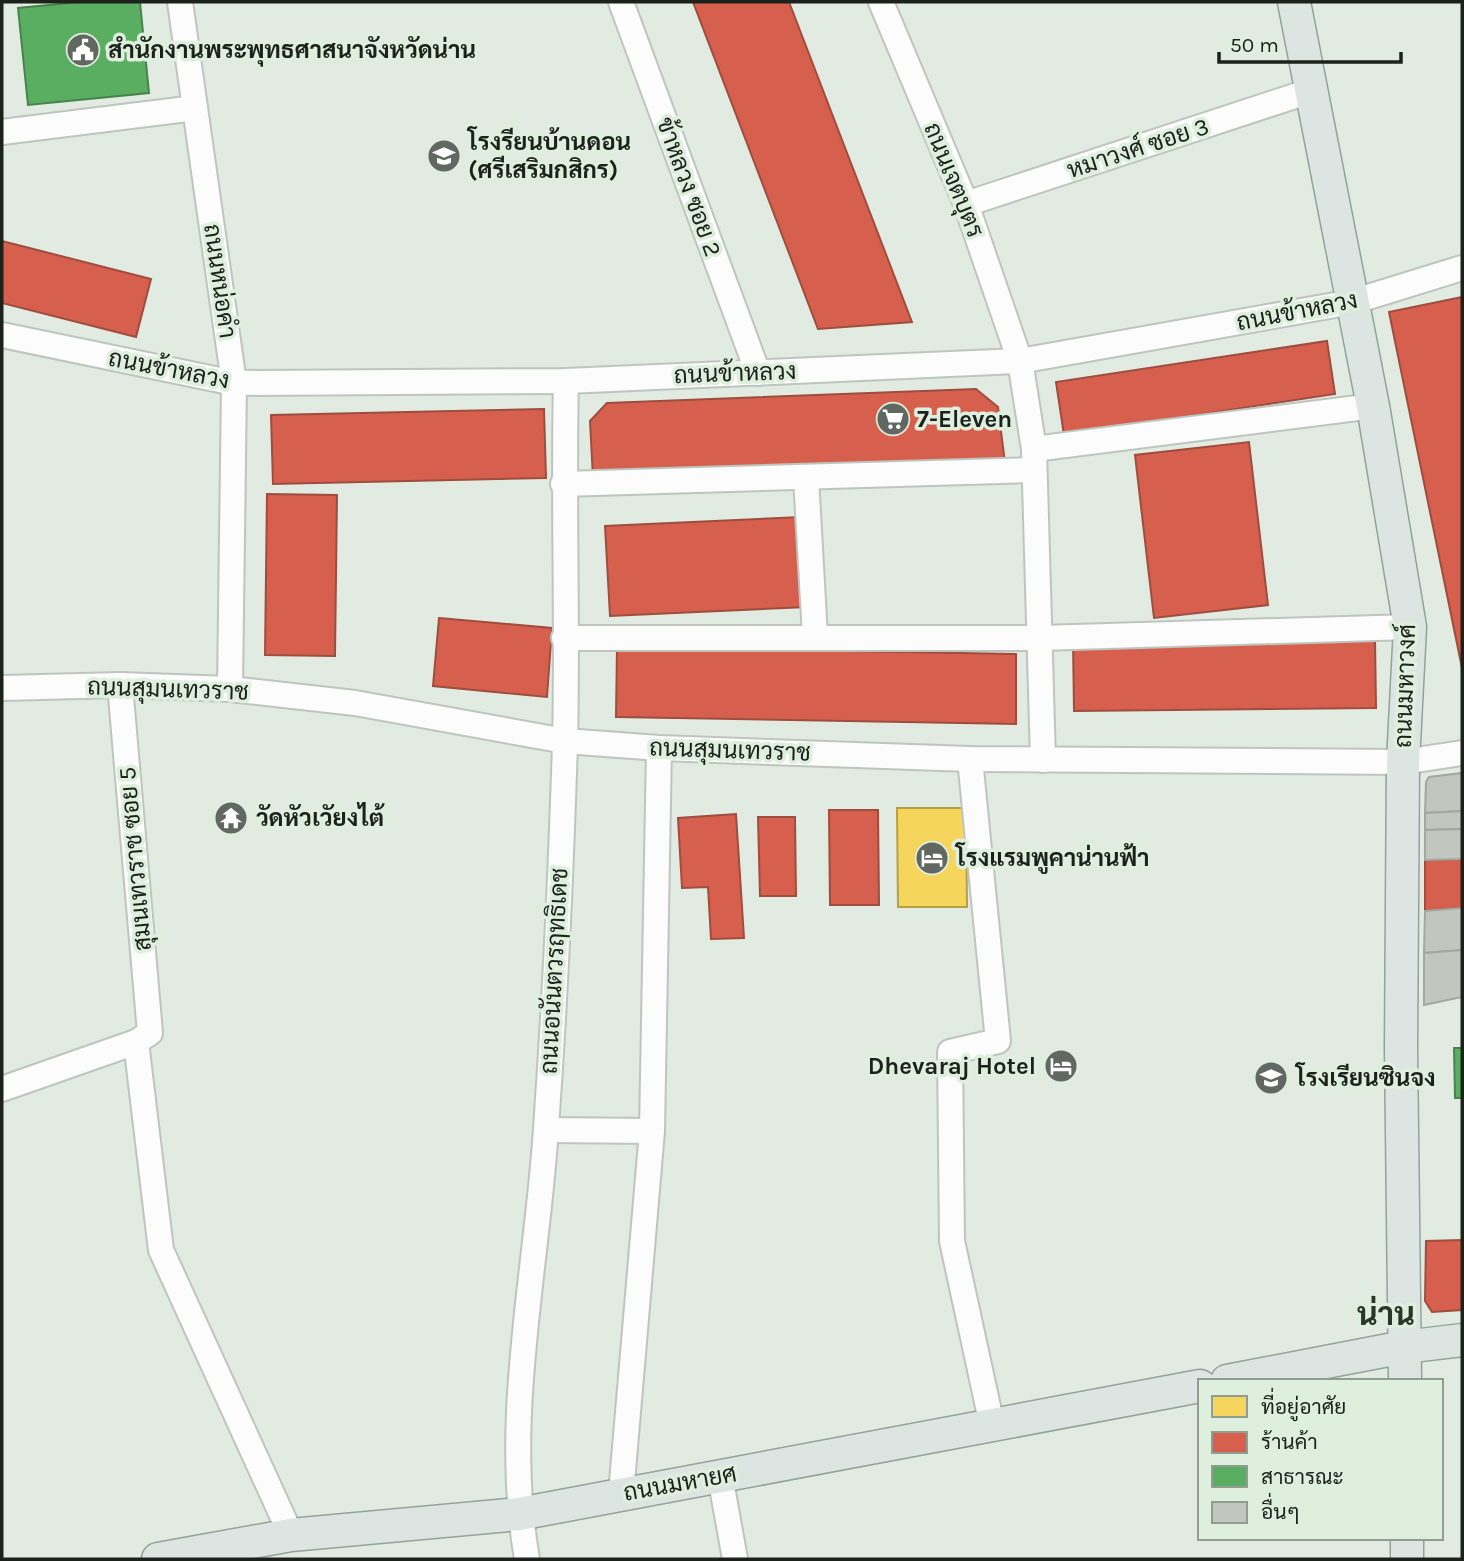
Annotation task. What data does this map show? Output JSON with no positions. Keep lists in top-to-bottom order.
{
  "streets": {
    "main road": ["ถนนมหาวงศ์", "ถนนมหายศ"],
    "street": [
      "หมาวงศ์ ซอย 3",
      "ถนนเจตบุตร",
      "ข้าหลวง ซอย 2",
      "ถนนหน่อคำ",
      "ถนนข้าหลวง",
      "ถนนสุมนเทวราช",
      "สุมนเทวราช ซอย 5",
      "ถนนอนันตวรฤทธิเดช"
    ]
  },
  "crossings": [
    ["หมาวงศ์ ซอย 3", "ถนนเจตบุตร"],
    ["หมาวงศ์ ซอย 3", "ถนนมหาวงศ์"],
    ["ถนนเจตบุตร", "ถนนข้าหลวง"],
    ["ถนนเจตบุตร", "ถนนสุมนเทวราช"],
    ["ข้าหลวง ซอย 2", "ถนนข้าหลวง"],
    ["ถนนหน่อคำ", "ถนนข้าหลวง"],
    ["ถนนหน่อคำ", "ถนนสุมนเทวราช"],
    ["ถนนข้าหลวง", "ถนนมหาวงศ์"],
    ["ถนนข้าหลวง", "ถนนอนันตวรฤทธิเดช"],
    ["ถนนมหาวงศ์", "ถนนสุมนเทวราช"],
    ["ถนนสุมนเทวราช", "สุมนเทวราช ซอย 5"],
    ["ถนนสุมนเทวราช", "ถนนอนันตวรฤทธิเดช"],
    ["สุมนเทวราช ซอย 5", "ถนนมหายศ"],
    ["ถนนอนันตวรฤทธิเดช", "ถนนมหายศ"]
  ],
  "districts": ["น่าน"],
  "places": {
    "public building": ["สำนักงานพระพุทธศาสนาจังหวัดน่าน"],
    "school or university": ["โรงรียนบ้านดอน (ศรีเสริมกสิกร)", "โรงเรียนซินจง"],
    "supermarket": ["7-Eleven"],
    "temple": ["วัดหัวเวัยงไต้"],
    "hotel": ["โรงแรมพูคาน่านฟ้า", "Dhevaraj Hotel"]
  },
  "legend": [
    "ที่อยู่อาศัย",
    "ร้านค้า",
    "สาธารณะ",
    "อื่นๆ"
  ],
  "scale_bar": "50 m"
}
